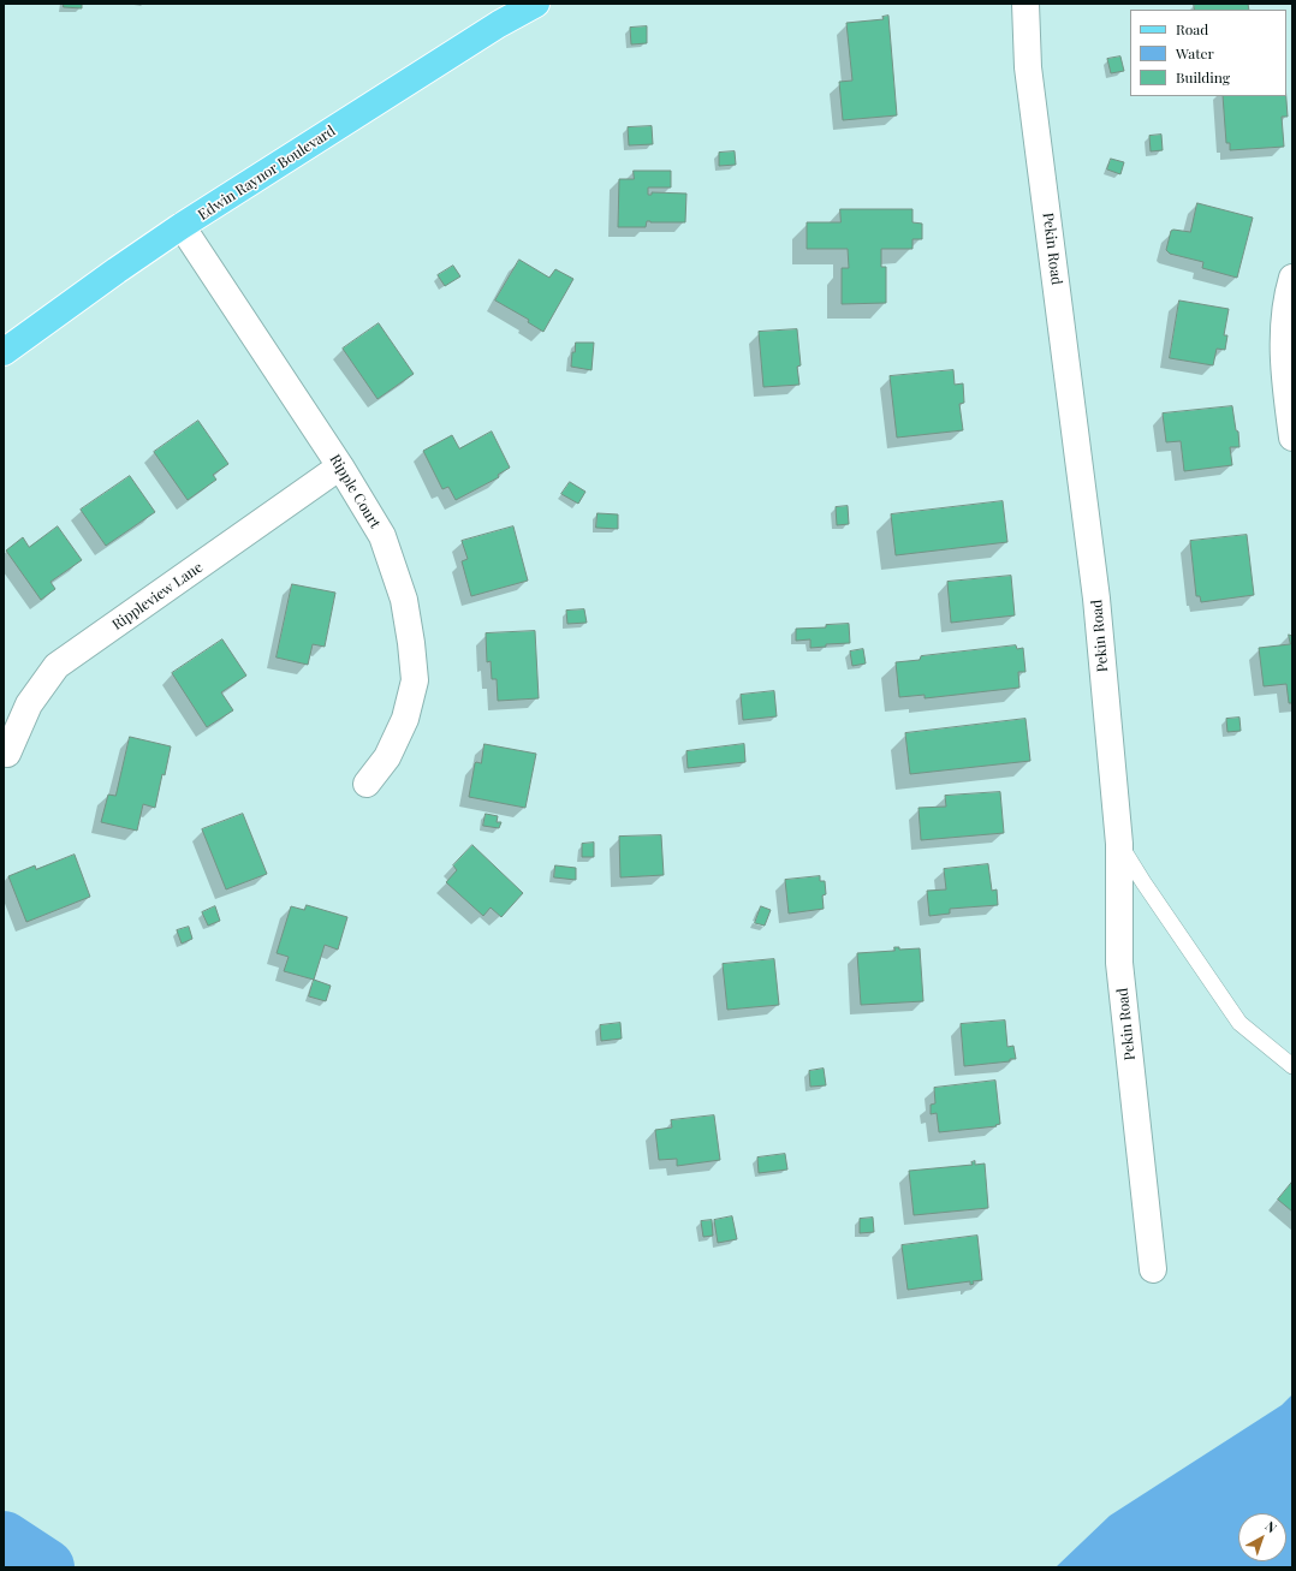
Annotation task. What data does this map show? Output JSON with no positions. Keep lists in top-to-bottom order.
{
  "streets": {
    "main road": ["Edwin Raynor Boulevard"],
    "street": ["Pekin Road", "Ripple Court", "Rippleview Lane"]
  },
  "crossings": [
    ["Edwin Raynor Boulevard", "Ripple Court"],
    ["Ripple Court", "Rippleview Lane"]
  ],
  "legend": ["Road", "Water", "Building"],
  "north": "top right"
}
